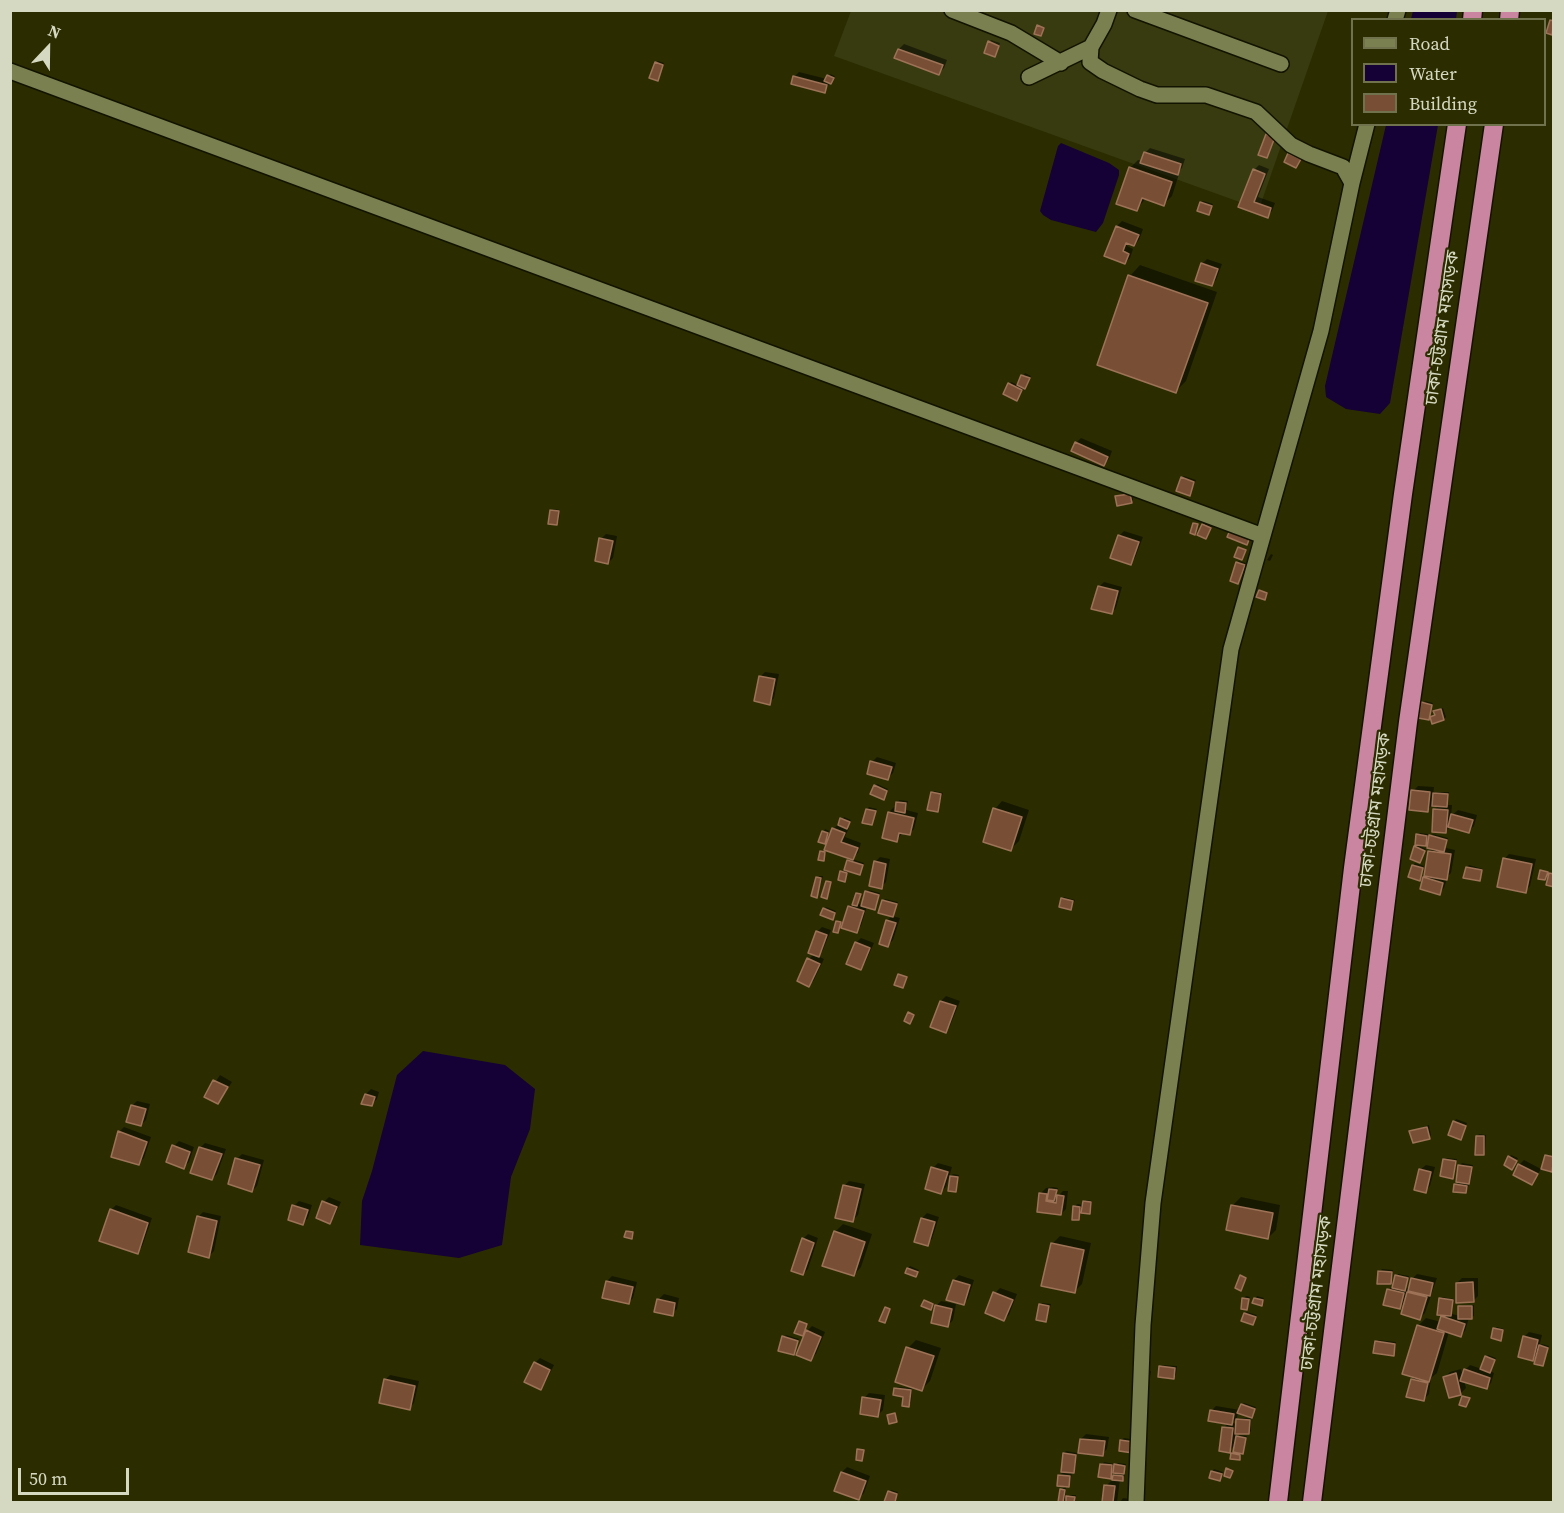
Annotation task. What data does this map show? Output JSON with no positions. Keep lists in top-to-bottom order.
{
  "streets": {
    "highway": ["ঢাকা-চট্টগ্রাম মহাসড়ক"]
  },
  "legend": ["Road", "Water", "Building"],
  "scale_bar": "50 m",
  "north": "top"
}
